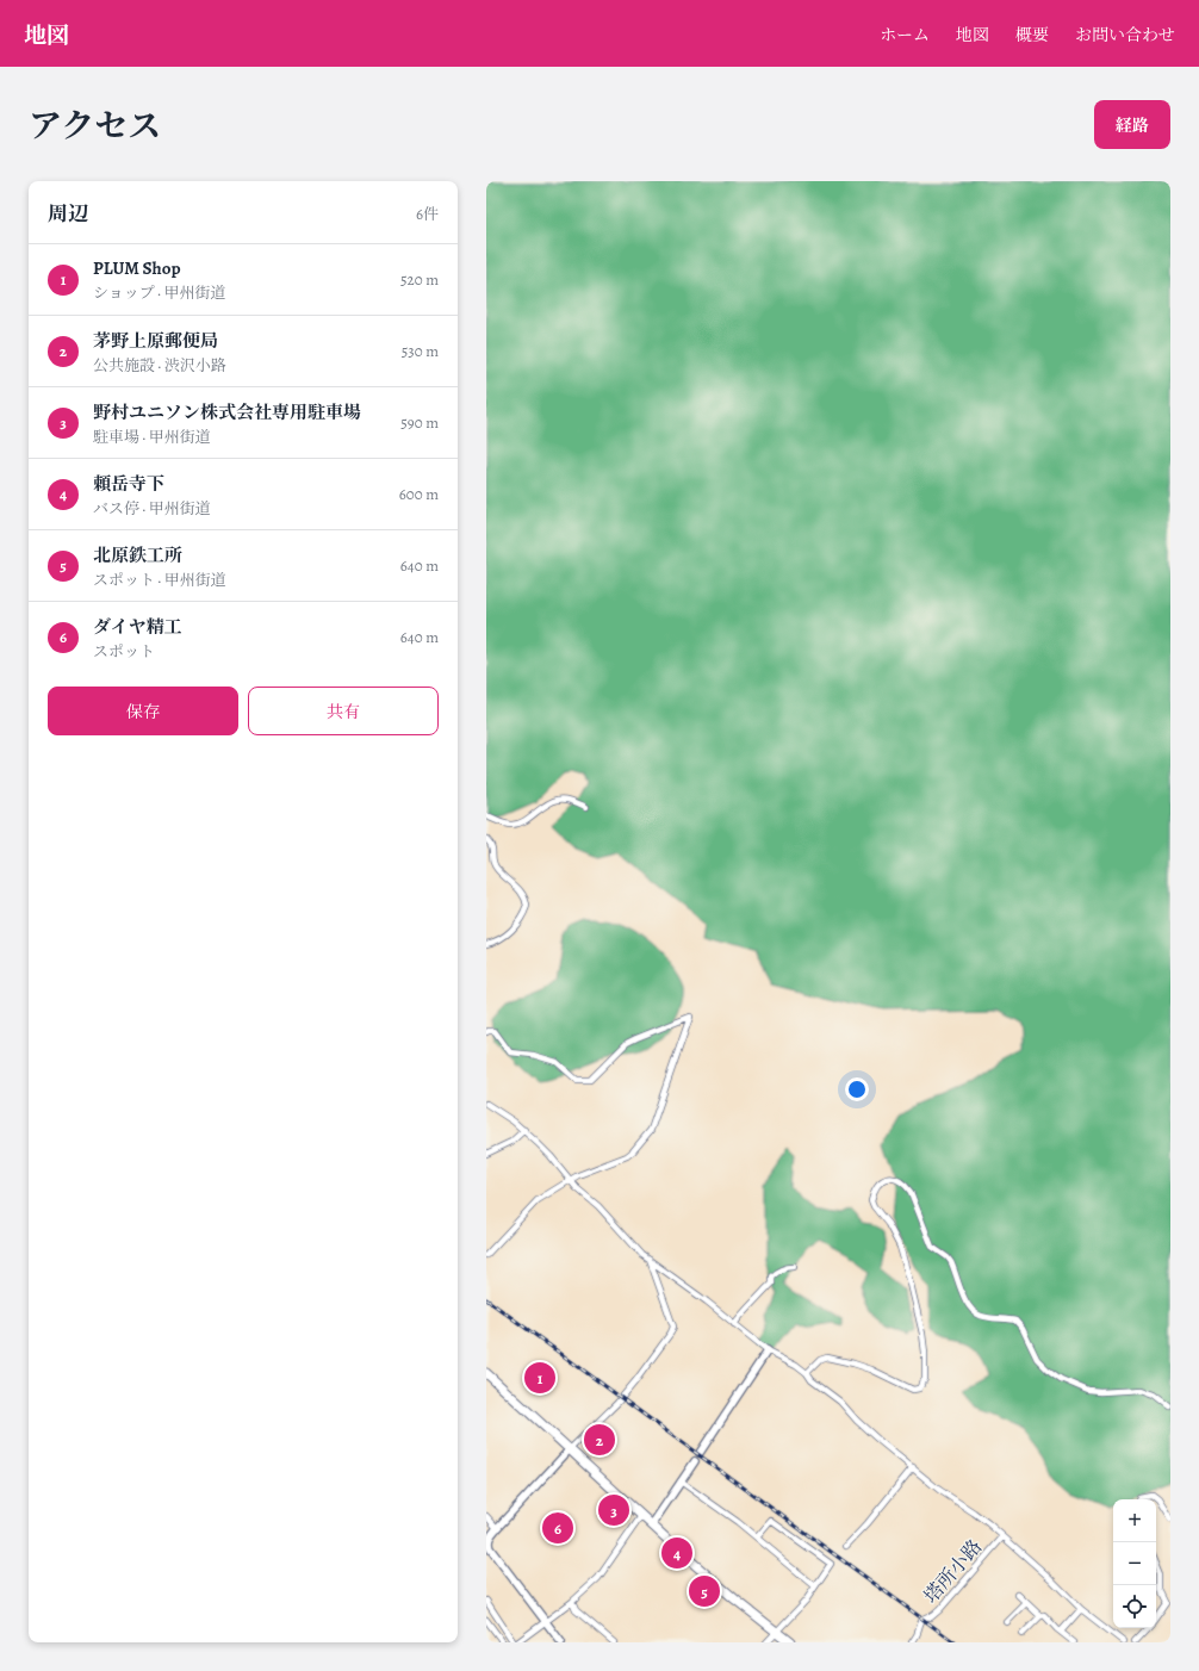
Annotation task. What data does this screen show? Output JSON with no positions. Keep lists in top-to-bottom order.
{
  "streets": {
    "street": ["塔所小路"]
  },
  "page": {
    "header": "地図",
    "nav": [
      "ホーム",
      "地図",
      "概要",
      "お問い合わせ"
    ],
    "title": "アクセス",
    "buttons": [
      "経路",
      ["保存", "共有"]
    ],
    "heading": ["周辺", "6件"],
    "list": [
      {
        "mark": "1",
        "name": "PLUM Shop",
        "note": "ショップ · 甲州街道",
        "value": "520 m"
      },
      {
        "mark": "2",
        "name": "茅野上原郵便局",
        "note": "公共施設 · 渋沢小路",
        "value": "530 m"
      },
      {
        "mark": "3",
        "name": "野村ユニソン株式会社専用駐車場",
        "note": "駐車場 · 甲州街道",
        "value": "590 m"
      },
      {
        "mark": "4",
        "name": "頼岳寺下",
        "note": "バス停 · 甲州街道",
        "value": "600 m"
      },
      {
        "mark": "5",
        "name": "北原鉄工所",
        "note": "スポット · 甲州街道",
        "value": "640 m"
      },
      {
        "mark": "6",
        "name": "ダイヤ精工",
        "note": "スポット",
        "value": "640 m"
      }
    ],
    "pins": [
      "1",
      "2",
      "3",
      "6",
      "4",
      "5"
    ],
    "map_buttons": ["+", "−"]
  }
}
